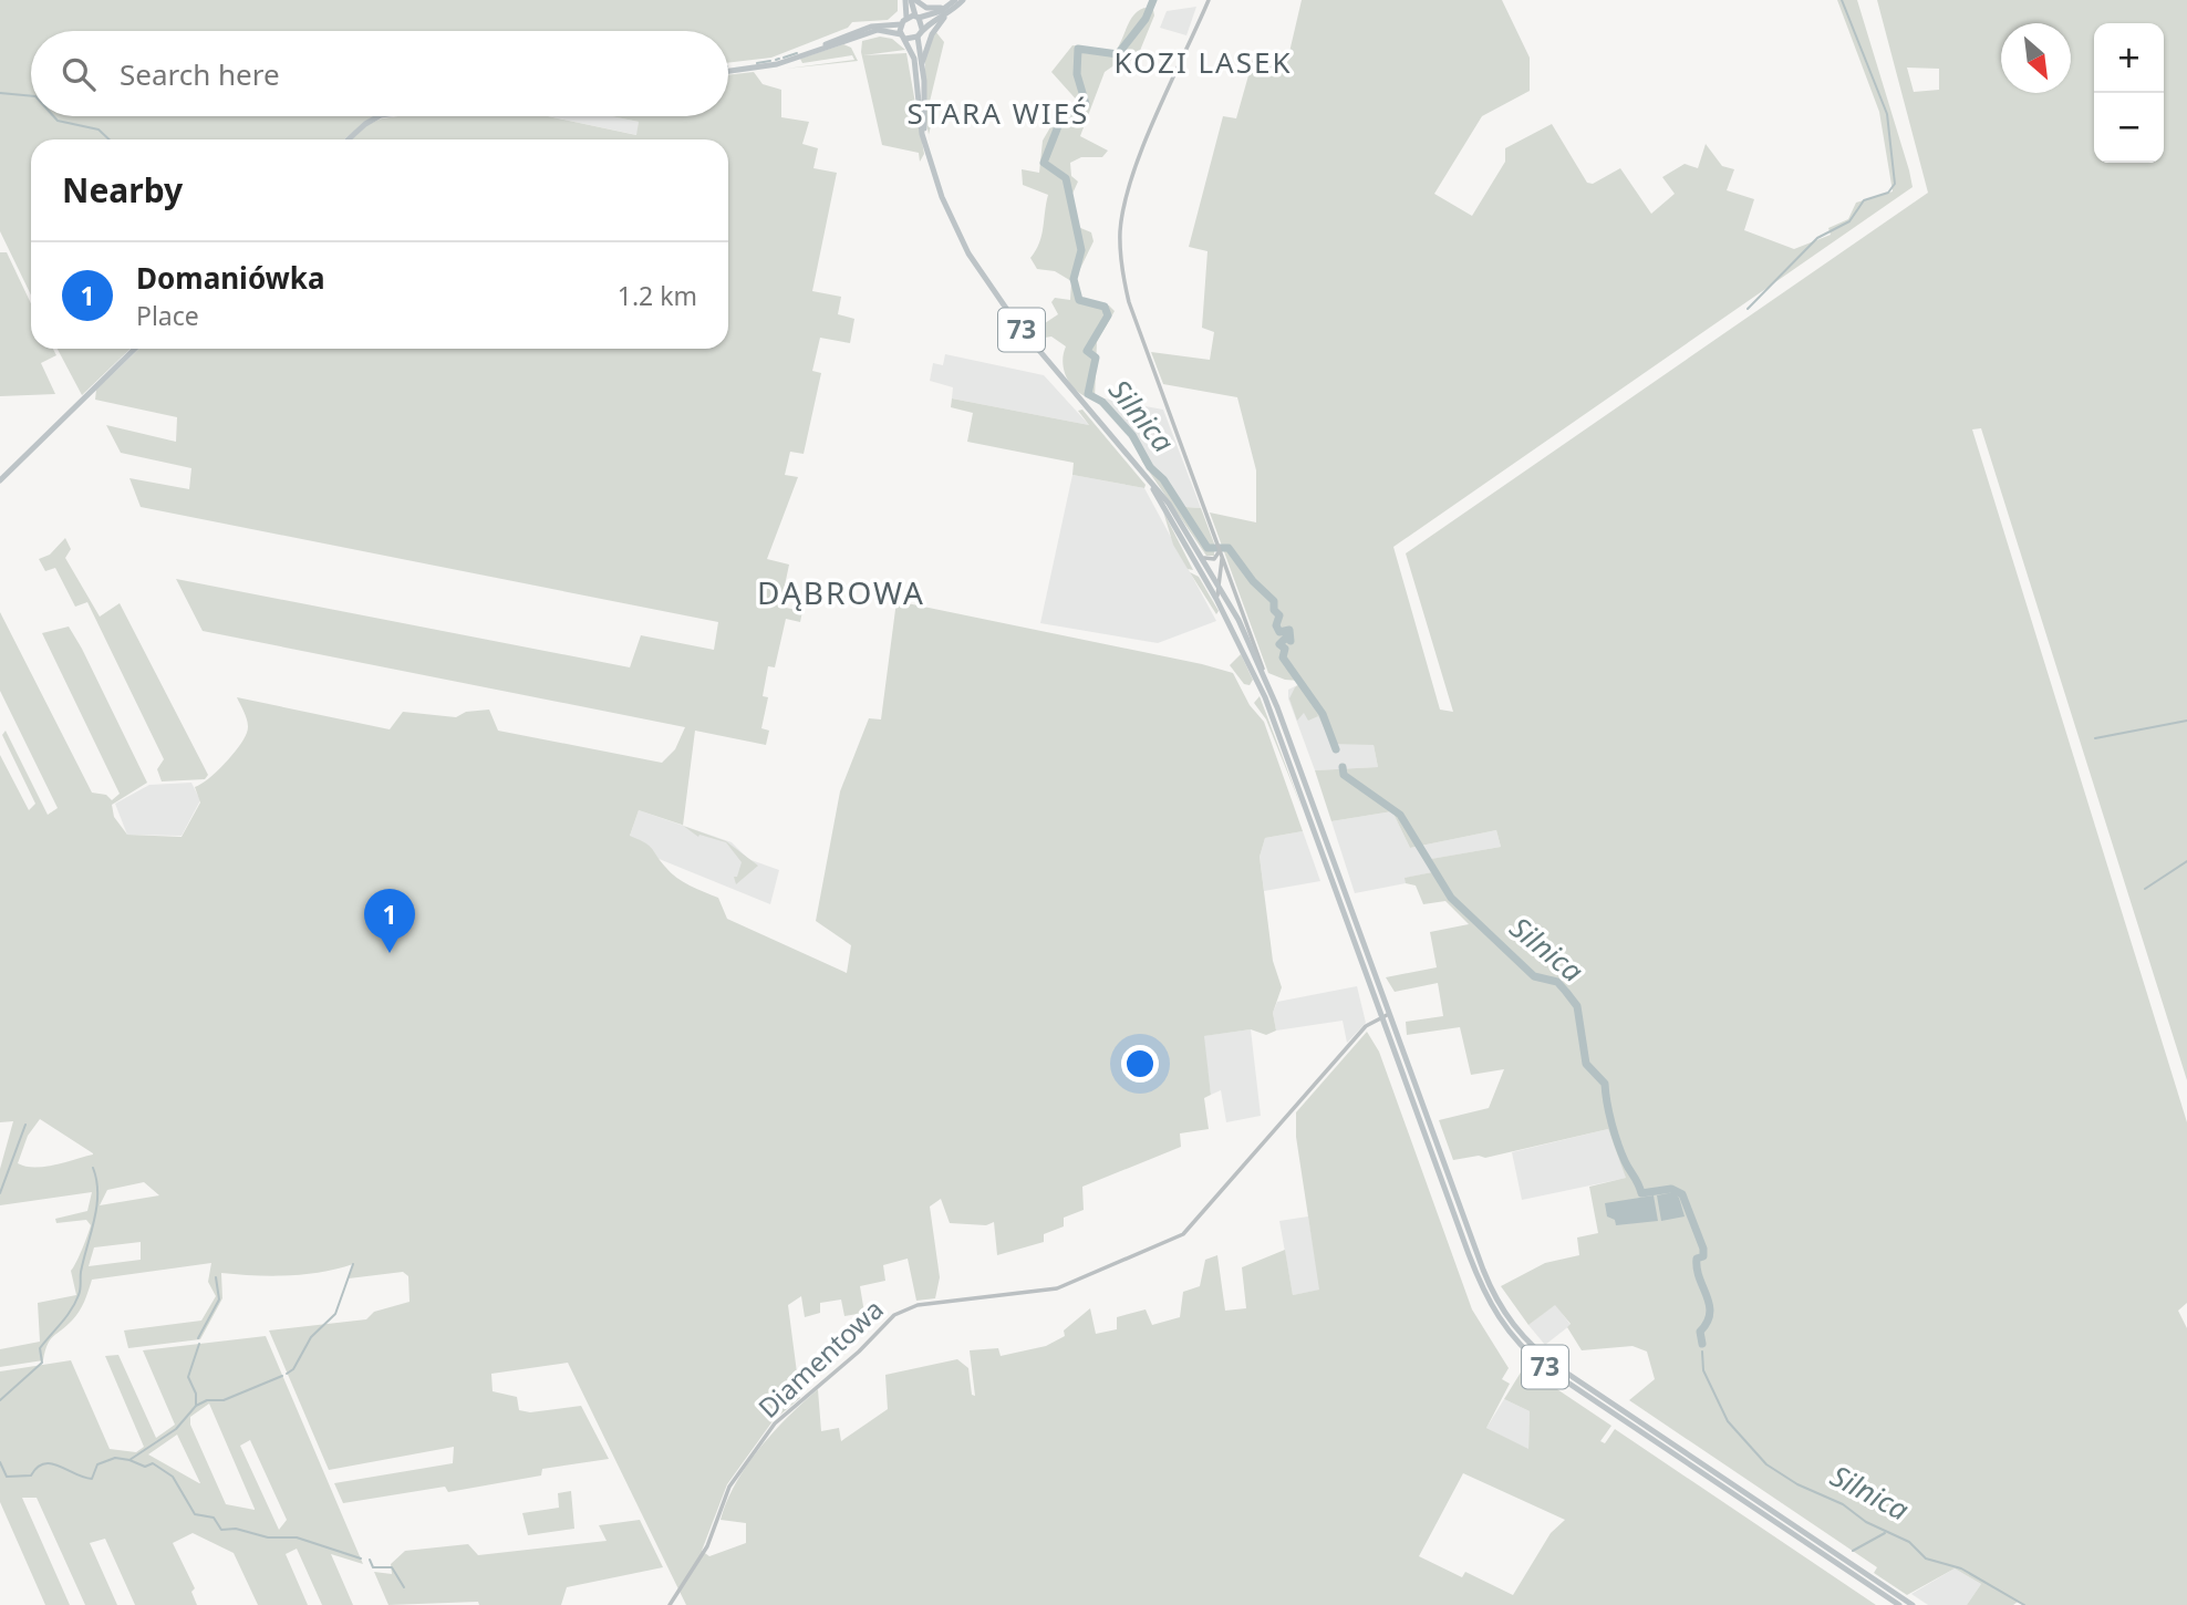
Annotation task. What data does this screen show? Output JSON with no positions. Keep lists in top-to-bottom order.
{
  "streets": {
    "main road": ["73"],
    "street": ["Diamentowa"]
  },
  "crossings": [
    ["73", "Diamentowa"]
  ],
  "districts": ["KOZI LASEK", "STARA WIEŚ", "DĄBROWA"],
  "water": ["Silnica"],
  "north": "bottom right",
  "page": {
    "map_buttons": ["+", "−"],
    "search": "Search here",
    "heading": "Nearby",
    "list": [
      {
        "mark": "1",
        "name": "Domaniówka",
        "note": "Place",
        "value": "1.2 km"
      }
    ],
    "pins": "1"
  }
}
